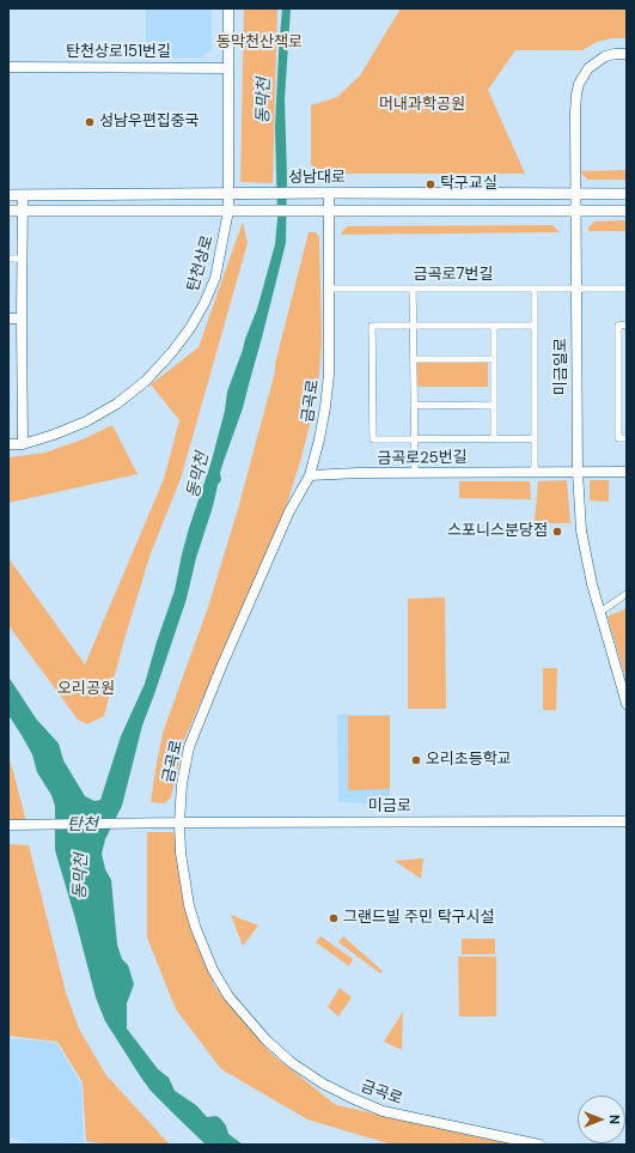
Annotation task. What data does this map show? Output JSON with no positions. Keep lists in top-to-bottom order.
{
  "streets": {
    "main road": ["성남대로"],
    "street": [
      "탄천상로151번길",
      "탄천상로",
      "금곡로7번길",
      "미금일로",
      "금곡로",
      "금곡로25번길",
      "미금로"
    ]
  },
  "crossings": [
    ["탄천상로151번길", "탄천상로"],
    ["성남대로", "탄천상로"],
    ["성남대로", "미금일로"],
    ["성남대로", "금곡로"],
    ["금곡로7번길", "미금일로"],
    ["금곡로7번길", "금곡로"],
    ["미금일로", "금곡로25번길"],
    ["금곡로", "금곡로25번길"],
    ["금곡로", "미금로"]
  ],
  "water": ["동막천", "탄천"],
  "parks": ["동막천산책로", "머내과학공원", "오리공원"],
  "places": [
    "성남우편집중국",
    "탁구교실",
    "스포니스분당점",
    "오리초등학교",
    "그랜드빌 주민 탁구시설"
  ],
  "north": "right"
}
